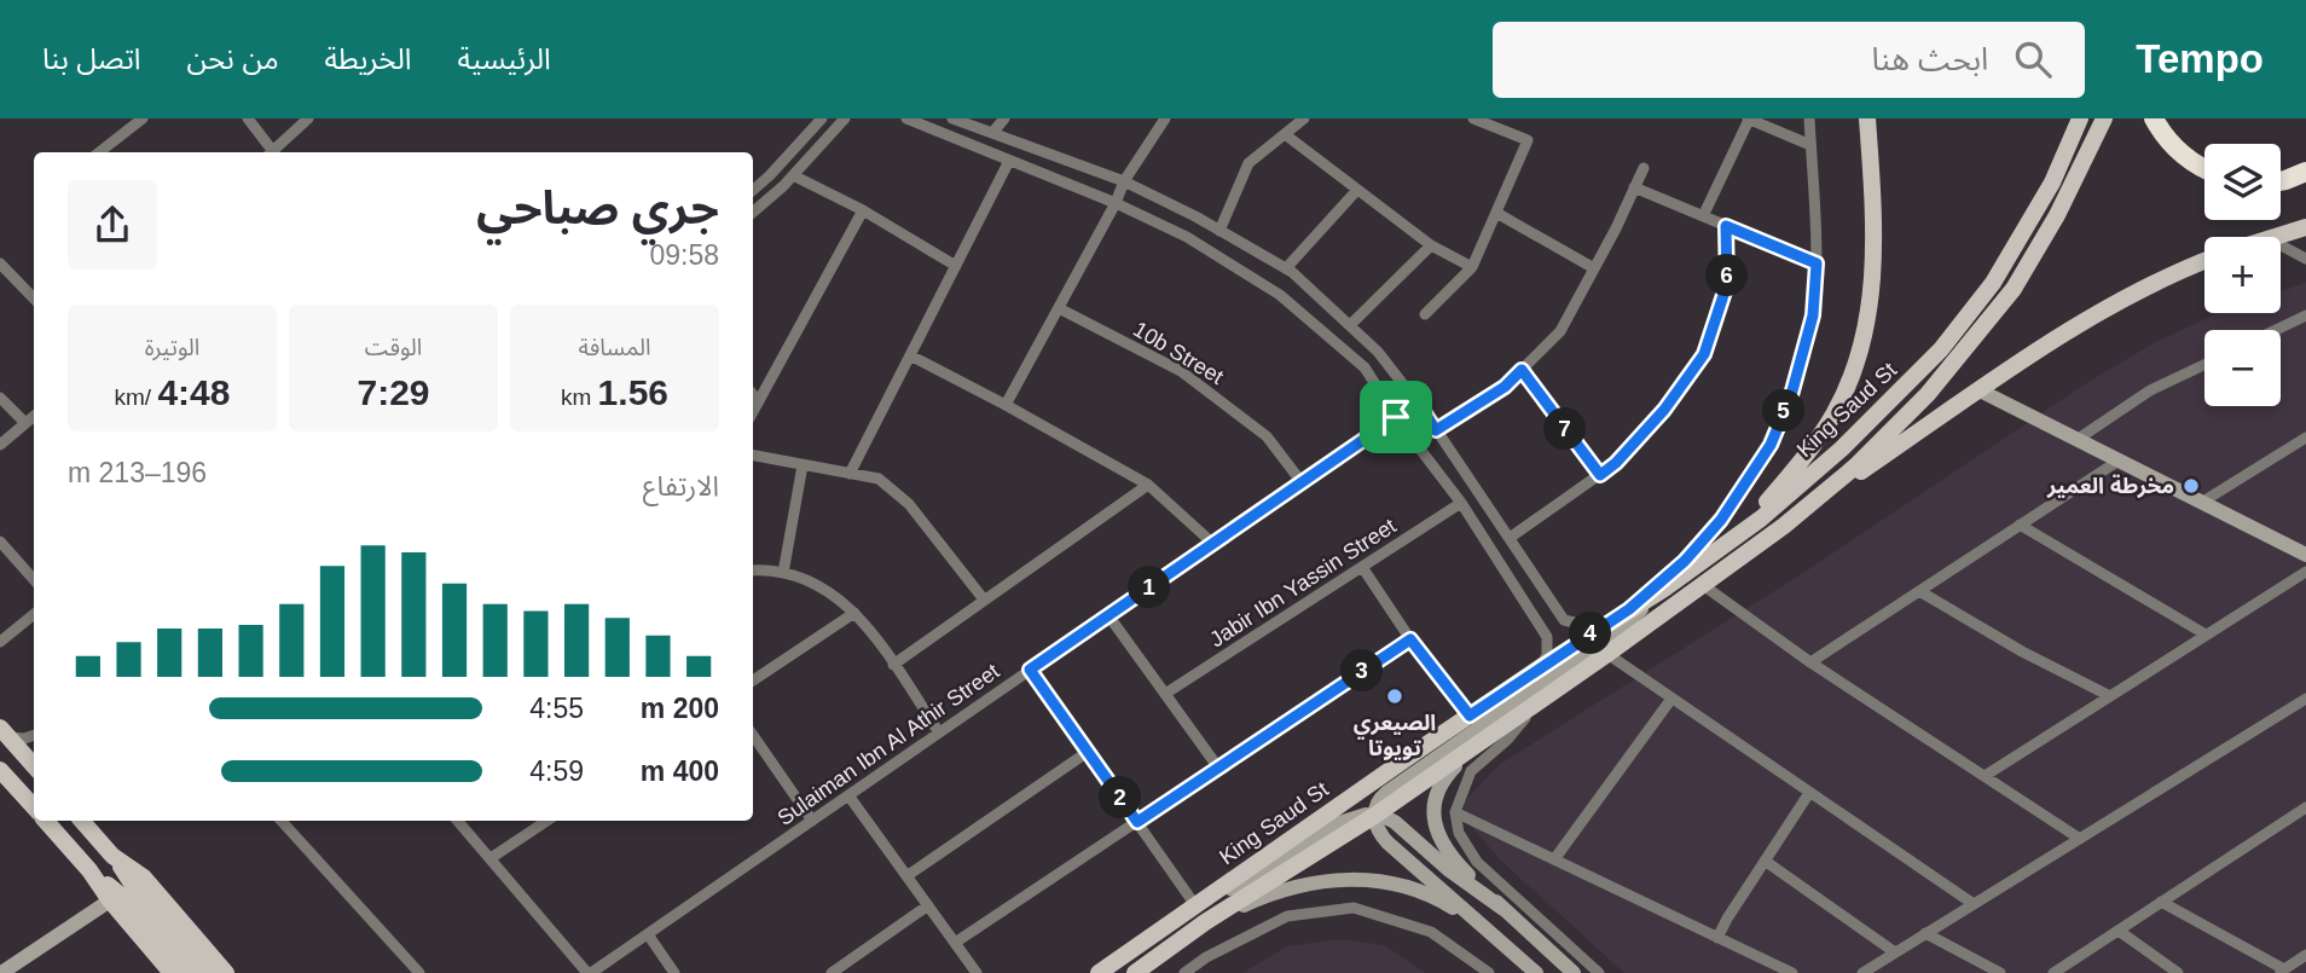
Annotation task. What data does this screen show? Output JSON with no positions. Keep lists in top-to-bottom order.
{
  "streets": {
    "main road": ["King Saud St"],
    "street": ["10b Street", "Jabir Ibn Yassin Street", "Sulaiman Ibn Al Athir Street"]
  },
  "crossings": [
    ["10b Street", "Sulaiman Ibn Al Athir Street"]
  ],
  "places": ["مخرطة العمير", "الصيعري تويوتا"],
  "page": {
    "header": "Tempo",
    "search": "ابحث هنا",
    "nav": [
      "الرئيسية",
      "الخريطة",
      "من نحن",
      "اتصل بنا"
    ],
    "map_buttons": ["+", "−"],
    "heading": ["جري صباحي", "09:58"],
    "pins": [
      "6",
      "5",
      "7",
      "1",
      "4",
      "3",
      "2"
    ],
    "stats": [
      ["المسافة", "1.56 km"],
      ["الوقت", "7:29"],
      ["الوتيرة", "4:48 /km"]
    ],
    "chart": ["الارتفاع", "196–213 m"],
    "list": [
      {
        "name": "200 m",
        "note": "4:55"
      },
      {
        "name": "400 m",
        "note": "4:59"
      }
    ]
  }
}
